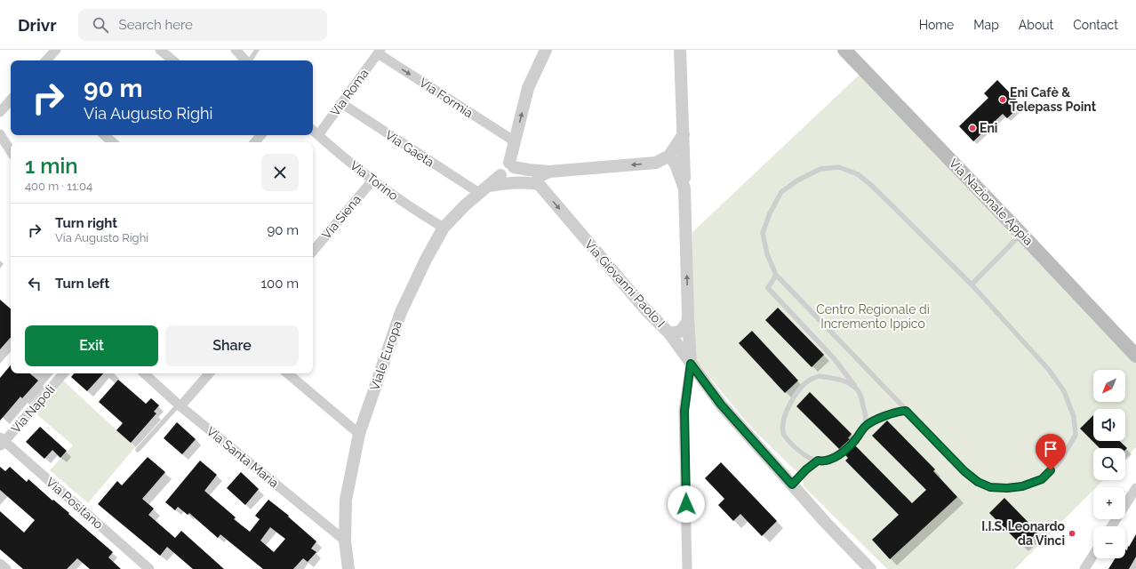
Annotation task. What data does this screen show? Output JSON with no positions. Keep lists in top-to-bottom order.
{
  "streets": {
    "main road": ["Via Nazionale Appia"],
    "street": [
      "Via Roma",
      "Via Formia",
      "Via Gaeta",
      "Via Torino",
      "Via Siena",
      "Via Giovanni Paolo I",
      "Viale Europa",
      "Via Napoli",
      "Via Santa Maria",
      "Via Positano"
    ]
  },
  "crossings": [
    ["Via Roma", "Via Formia"],
    ["Via Roma", "Via Gaeta"],
    ["Via Roma", "Via Torino"],
    ["Via Gaeta", "Viale Europa"],
    ["Via Torino", "Via Siena"],
    ["Via Torino", "Viale Europa"],
    ["Viale Europa", "Via Santa Maria"],
    ["Via Napoli", "Via Positano"]
  ],
  "one_way": ["Via Formia"],
  "parks": ["Centro Regionale di Incremento Ippico"],
  "places": ["Eni Cafè & Telepass Point", "Eni", "I.I.S. Leonardo da Vinci"],
  "north": "bottom left",
  "page": {
    "header": "Drivr",
    "search": "Search here",
    "nav": [
      "Home",
      "Map",
      "About",
      "Contact"
    ],
    "turn": ["90 m", "Via Augusto Righi"],
    "heading": ["1 min", "400 m · 11:04"],
    "list": [
      {
        "name": "Turn right",
        "note": "Via Augusto Righi",
        "value": "90 m"
      },
      {
        "name": "Turn left",
        "value": "100 m"
      }
    ],
    "buttons": ["Exit", "Share"],
    "map_buttons": ["+", "−"]
  }
}
